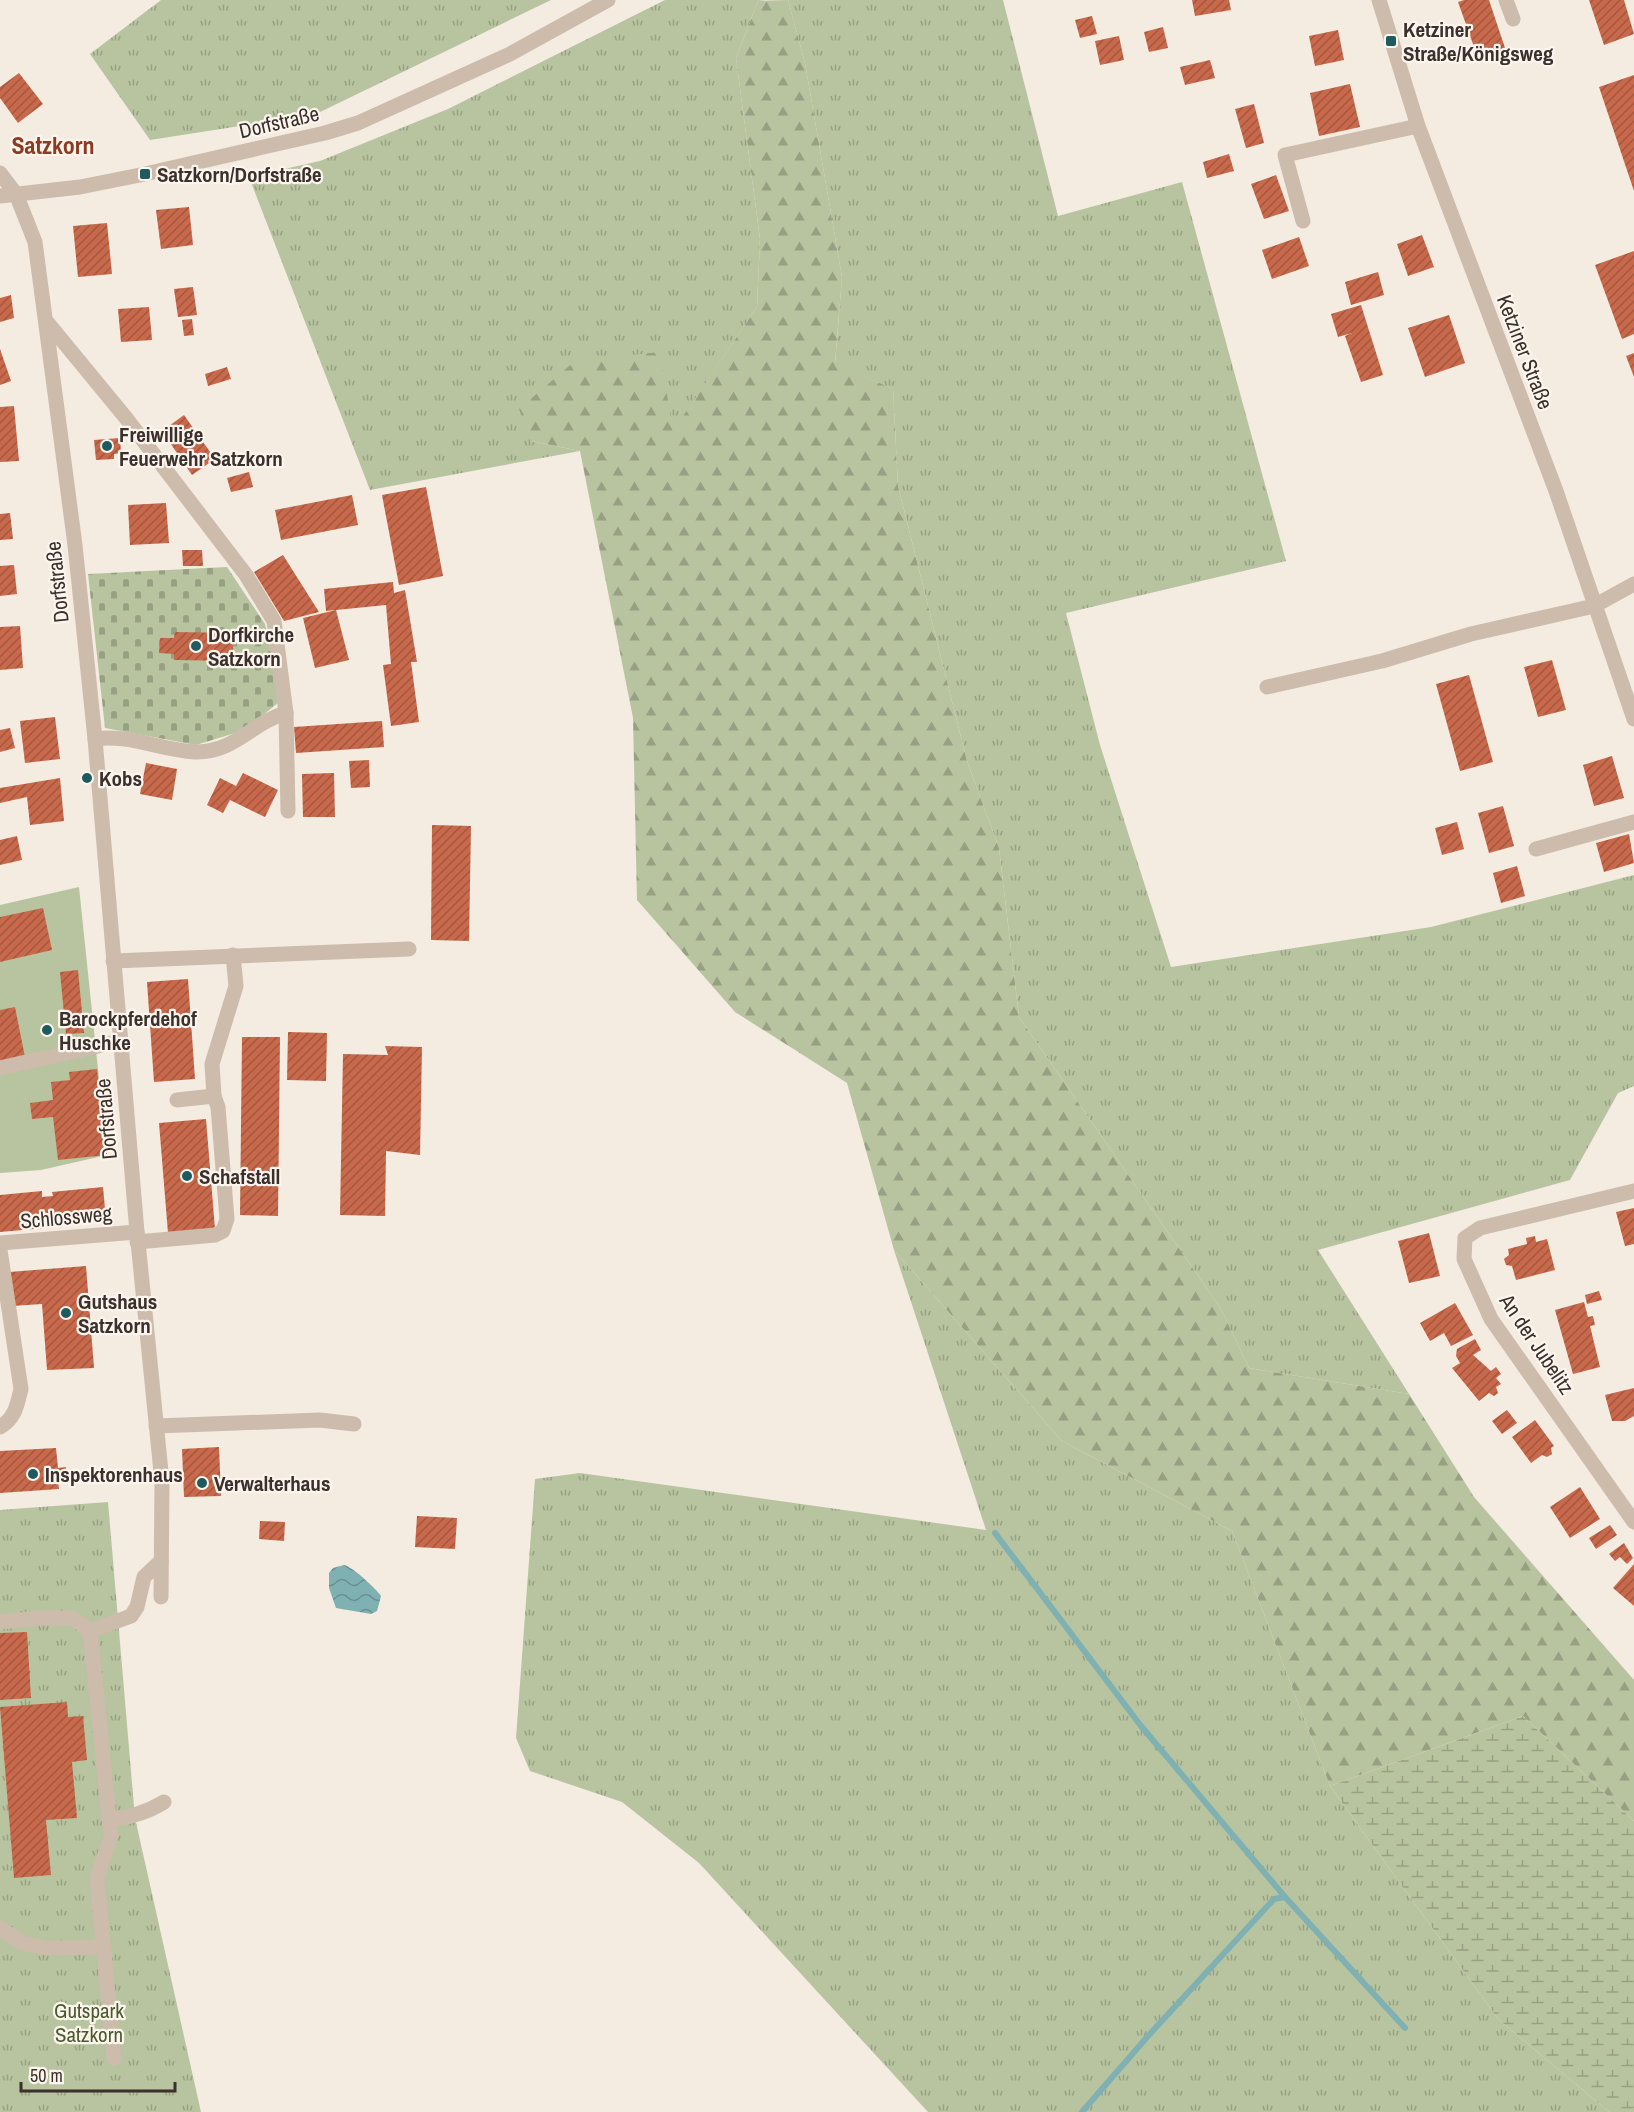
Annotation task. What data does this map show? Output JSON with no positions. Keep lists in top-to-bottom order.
{
  "streets": {
    "street": [
      "Dorfstraße",
      "Ketziner Straße",
      "Schlossweg",
      "An der Jubelitz"
    ]
  },
  "crossings": [
    ["Dorfstraße", "Schlossweg"]
  ],
  "districts": ["Satzkorn"],
  "parks": ["Gutspark Satzkorn"],
  "places": {
    "transit": ["Ketziner Straße/Königsweg", "Satzkorn/Dorfstraße"],
    "other": [
      "Freiwillige Feuerwehr Satzkorn",
      "Dorfkirche Satzkorn",
      "Kobs",
      "Barockpferdehof Huschke",
      "Schafstall",
      "Gutshaus Satzkorn",
      "Inspektorenhaus",
      "Verwalterhaus"
    ]
  },
  "scale_bar": "50 m"
}
